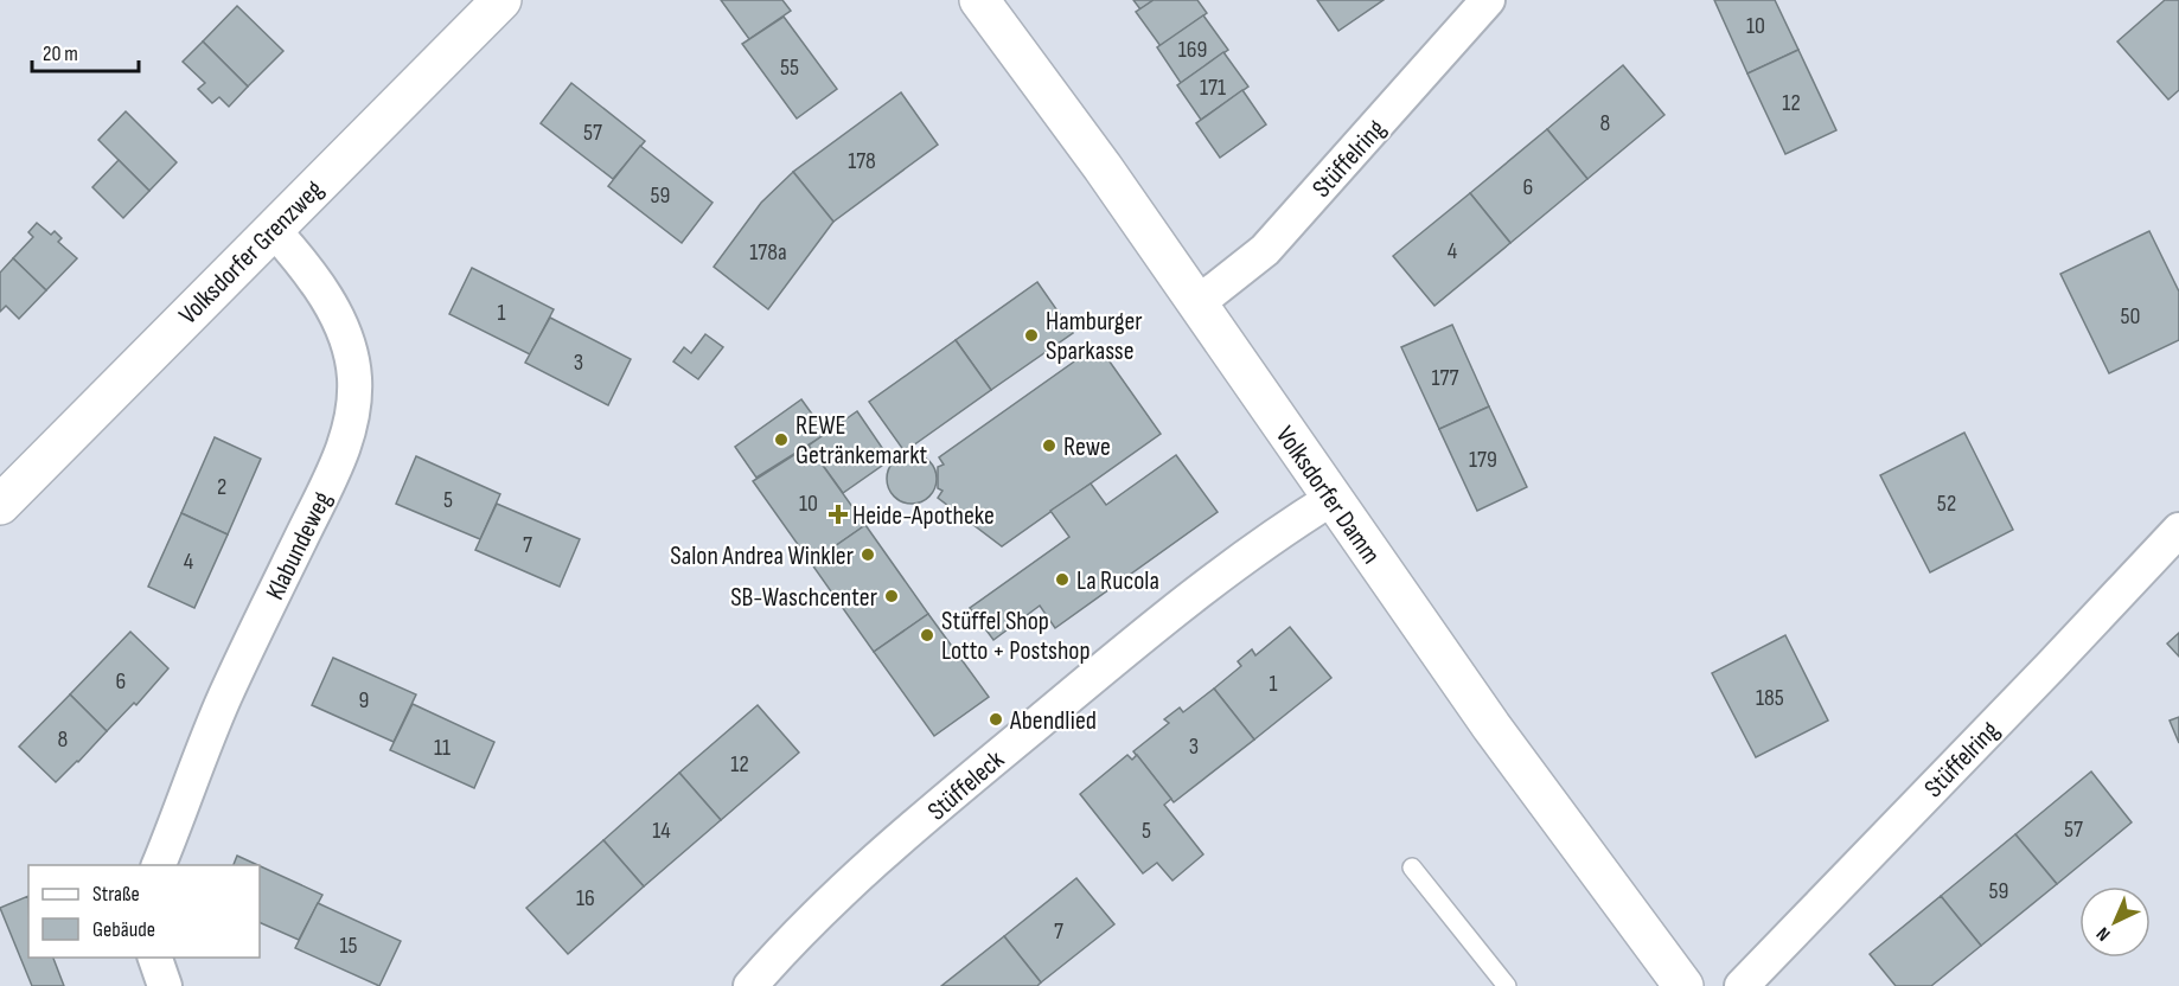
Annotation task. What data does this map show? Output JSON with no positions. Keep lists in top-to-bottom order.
{
  "streets": {
    "main road": ["Volksdorfer Grenzweg", "Volksdorfer Damm"],
    "street": ["Stüffelring", "Klabundeweg", "Stüffeleck"]
  },
  "crossings": [
    ["Stüffelring", "Volksdorfer Damm"],
    ["Volksdorfer Grenzweg", "Klabundeweg"],
    ["Volksdorfer Damm", "Stüffeleck"]
  ],
  "places": {
    "other": [
      "Hamburger Sparkasse",
      "REWE Getränkemarkt",
      "Rewe",
      "Salon Andrea Winkler",
      "La Rucola",
      "SB-Waschcenter",
      "Stüffel Shop Lotto + Postshop",
      "Abendlied"
    ],
    "health": ["Heide-Apotheke"]
  },
  "house_numbers": [
    "10",
    "169",
    "55",
    "171",
    "12",
    "8",
    "57",
    "178",
    "6",
    "59",
    "4",
    "178a",
    "1",
    "50",
    "3",
    "177",
    "179",
    "2",
    "5",
    "10",
    "52",
    "7",
    "4",
    "6",
    "1",
    "185",
    "9",
    "8",
    "3",
    "11",
    "12",
    "57",
    "14",
    "5",
    "59",
    "16",
    "7",
    "15"
  ],
  "legend": ["Straße", "Gebäude"],
  "scale_bar": "20 m",
  "north": "bottom left"
}
